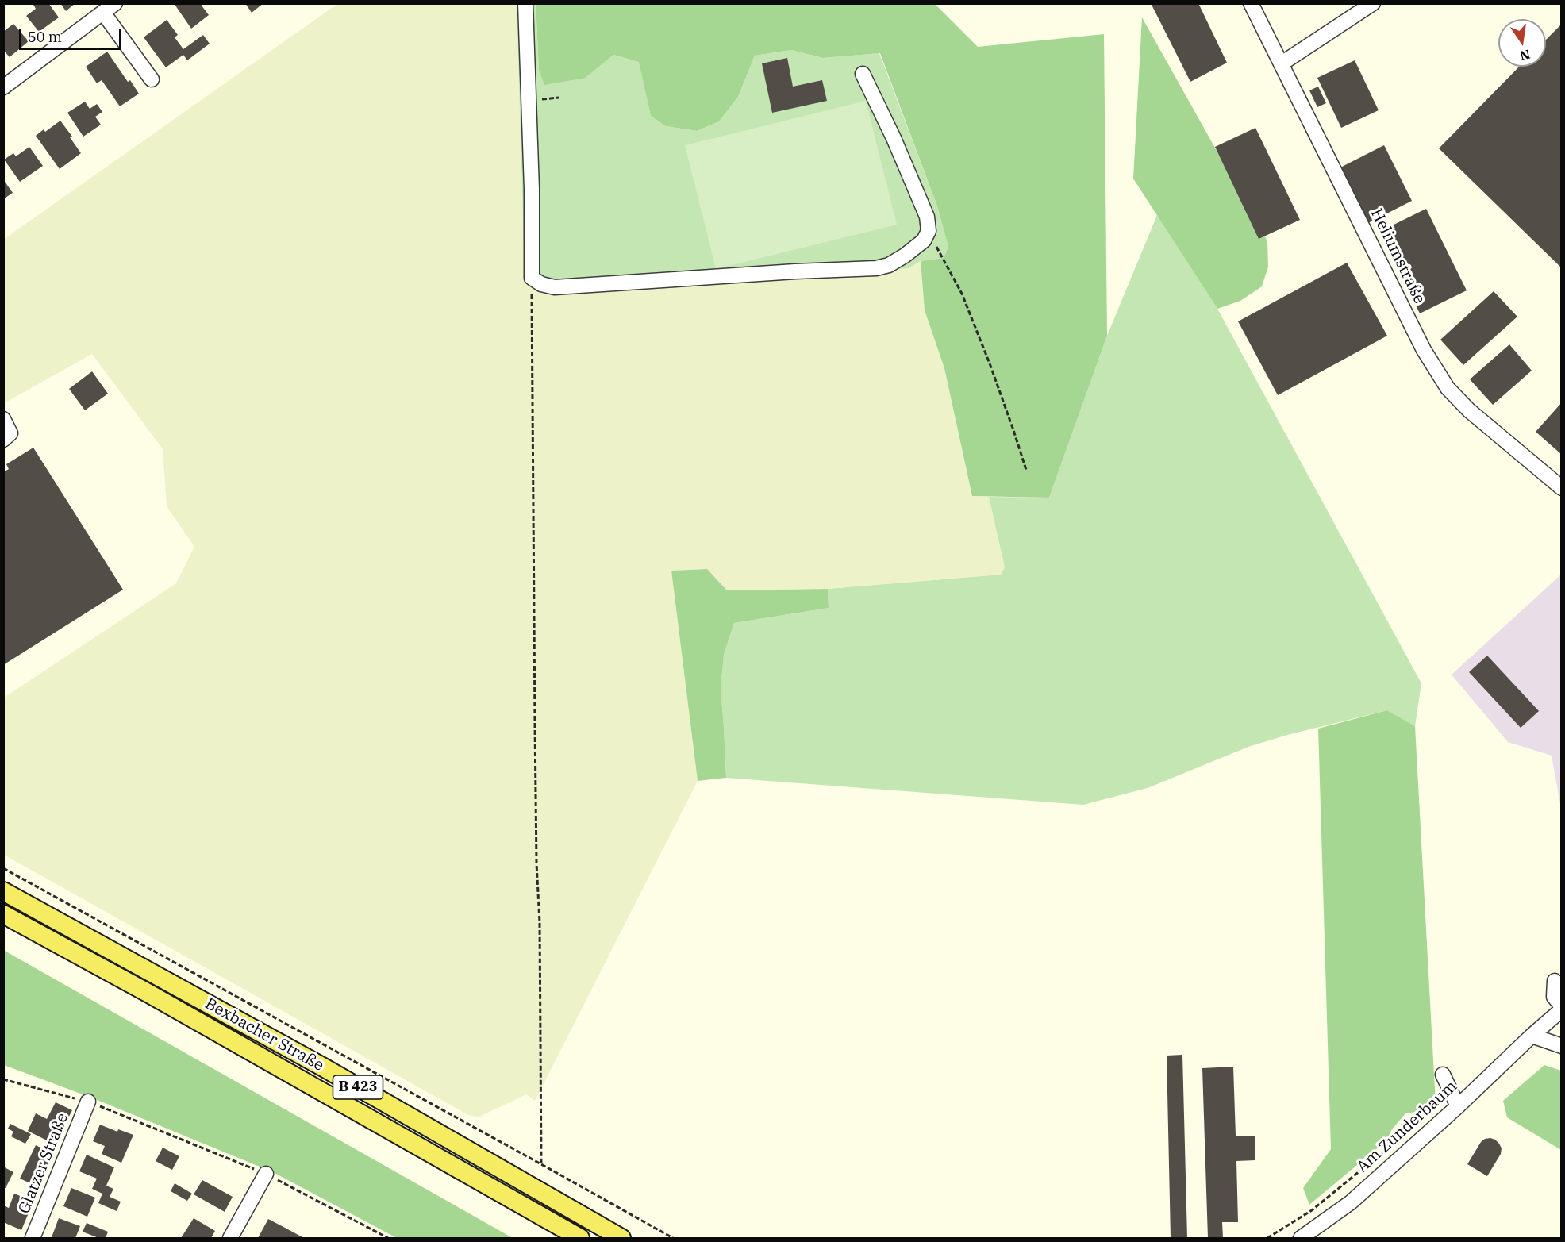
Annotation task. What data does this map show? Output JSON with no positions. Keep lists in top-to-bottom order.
{
  "streets": {
    "main road": ["Bexbacher Straße", "B 423"],
    "street": ["Heliumstraße", "Am Zunderbaum", "Glatzer Straße"]
  },
  "scale_bar": "50 m",
  "north": "bottom"
}
